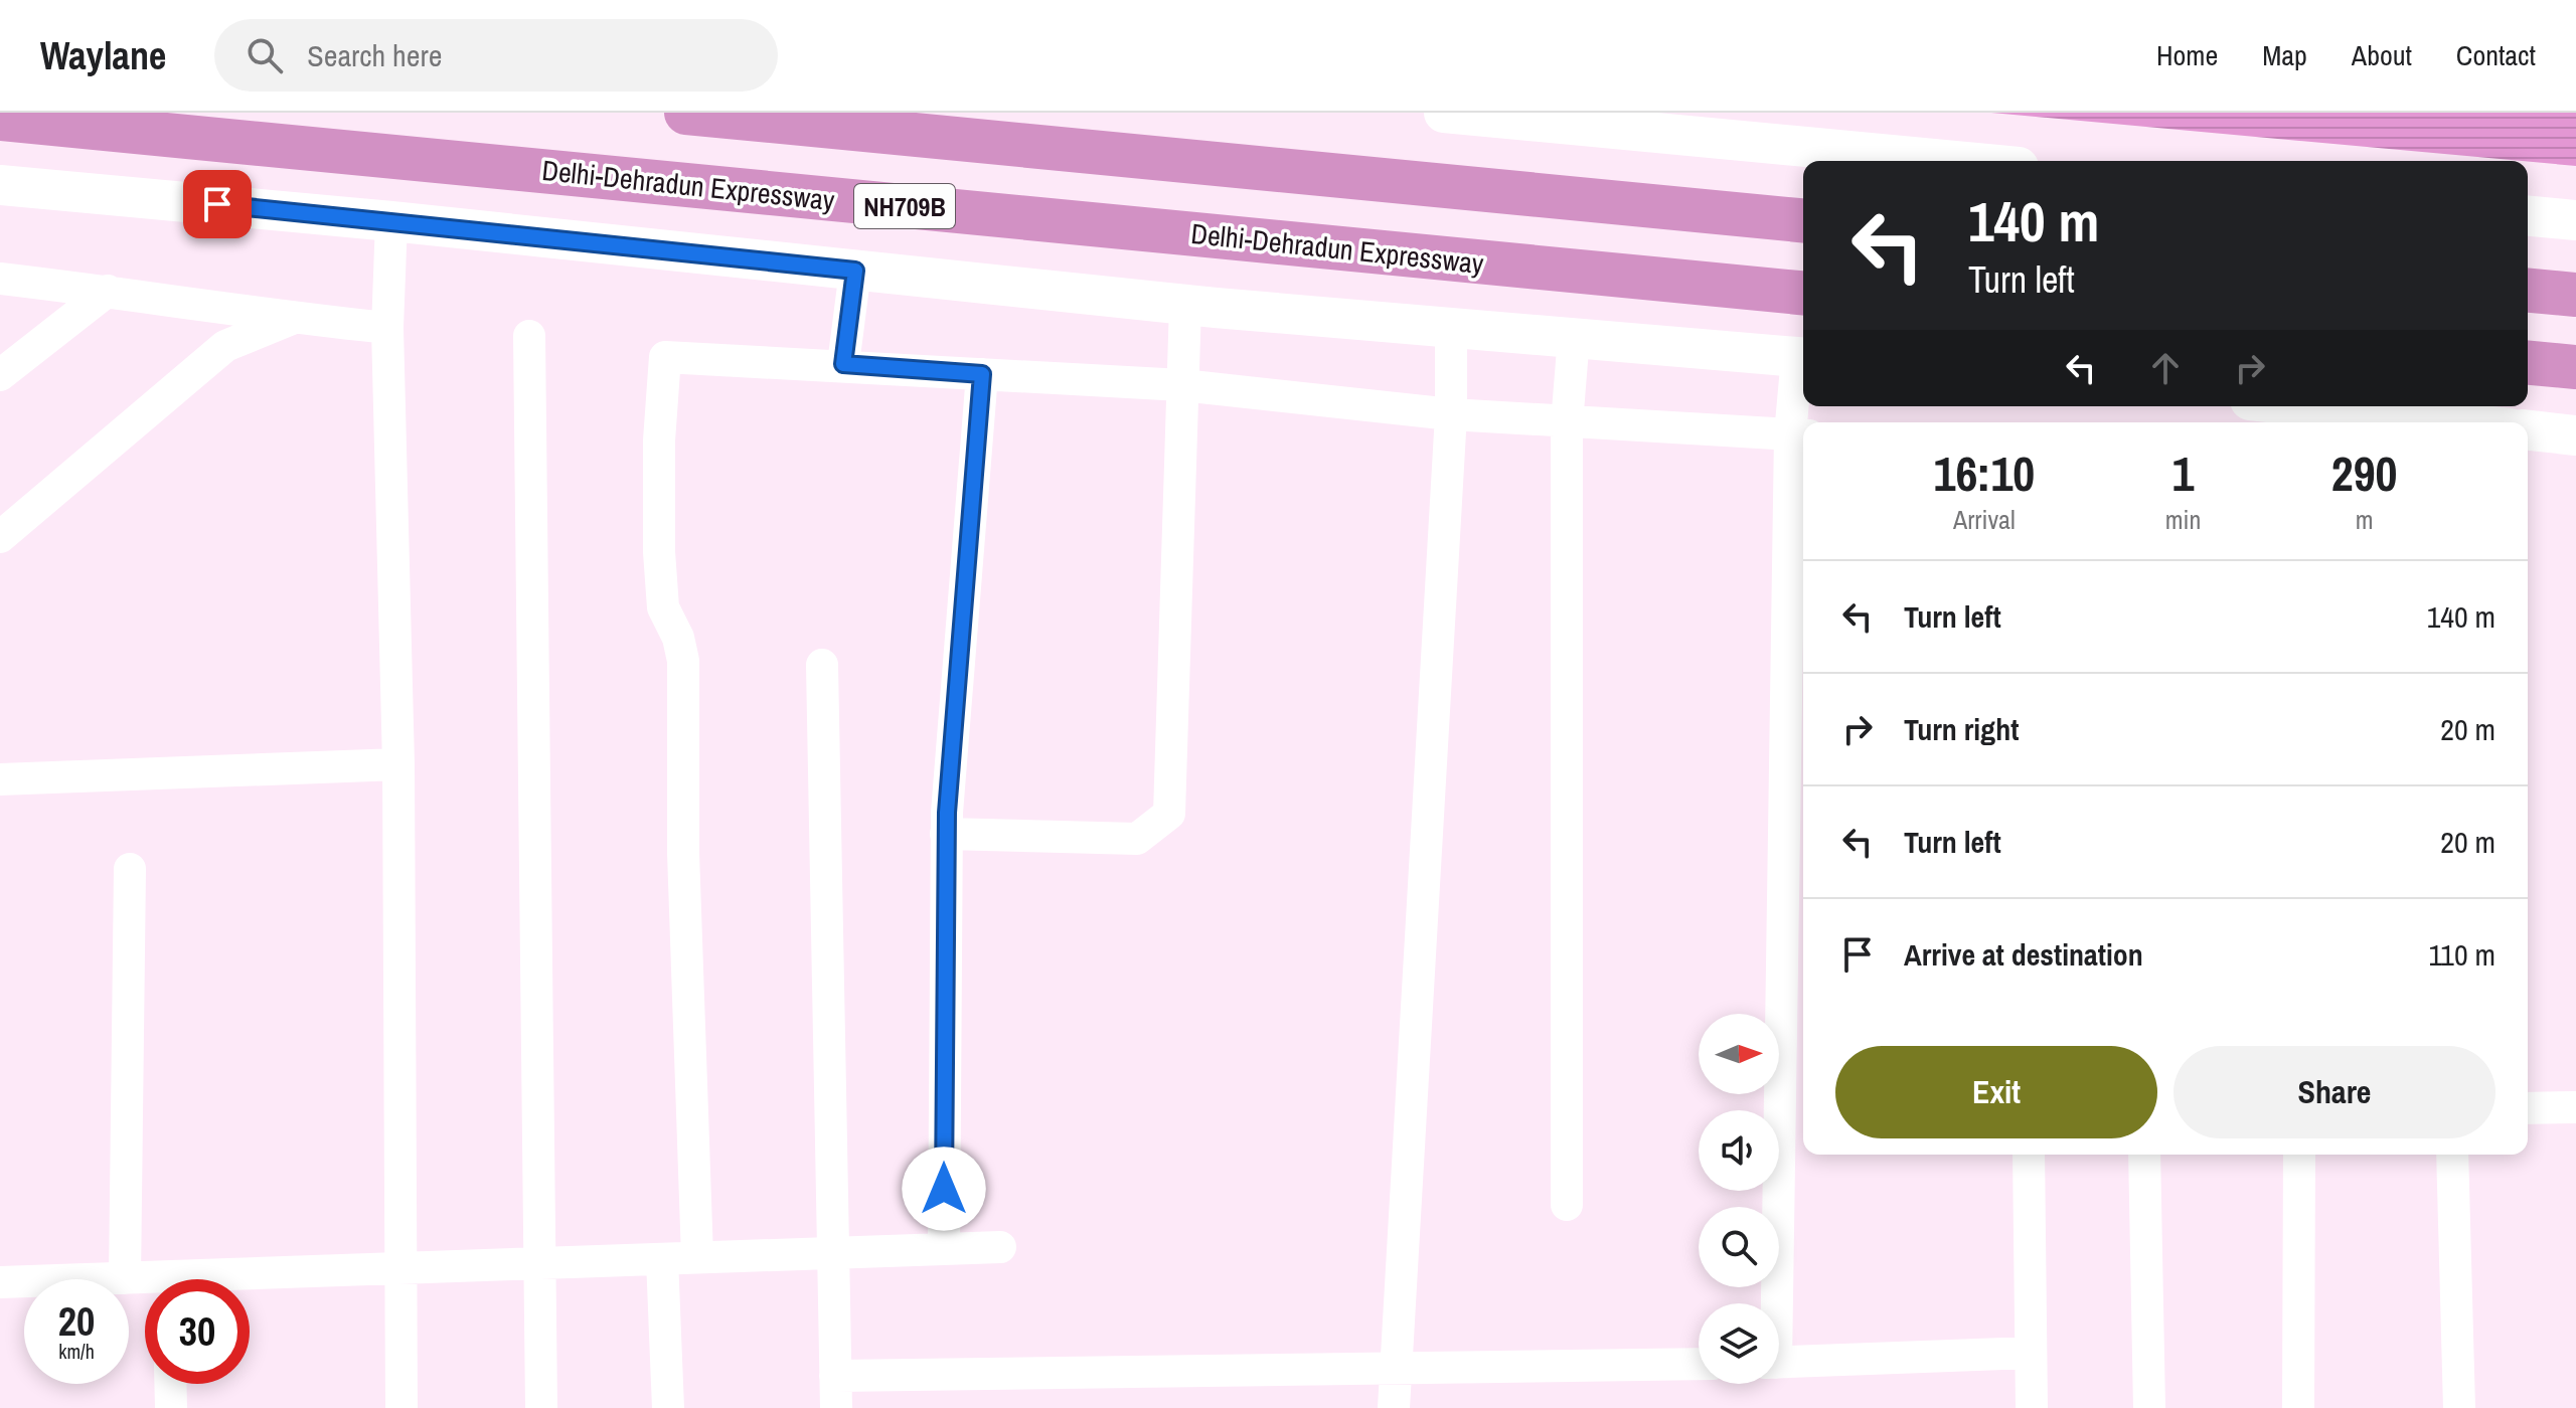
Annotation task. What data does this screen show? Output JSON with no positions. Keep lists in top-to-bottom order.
{
  "streets": {
    "highway": ["Delhi-Dehradun Expressway", "NH709B"]
  },
  "north": "right",
  "page": {
    "header": "Waylane",
    "search": "Search here",
    "nav": [
      "Home",
      "Map",
      "About",
      "Contact"
    ],
    "turn": ["140 m", "Turn left"],
    "eta": [
      "16:10",
      "Arrival",
      "1",
      "min",
      "290",
      "m"
    ],
    "list": [
      {
        "name": "Turn left",
        "value": "140 m"
      },
      {
        "name": "Turn right",
        "value": "20 m"
      },
      {
        "name": "Turn left",
        "value": "20 m"
      },
      {
        "name": "Arrive at destination",
        "value": "110 m"
      }
    ],
    "buttons": ["Exit", "Share"],
    "speed": "20 km/h",
    "limit": "30"
  }
}
